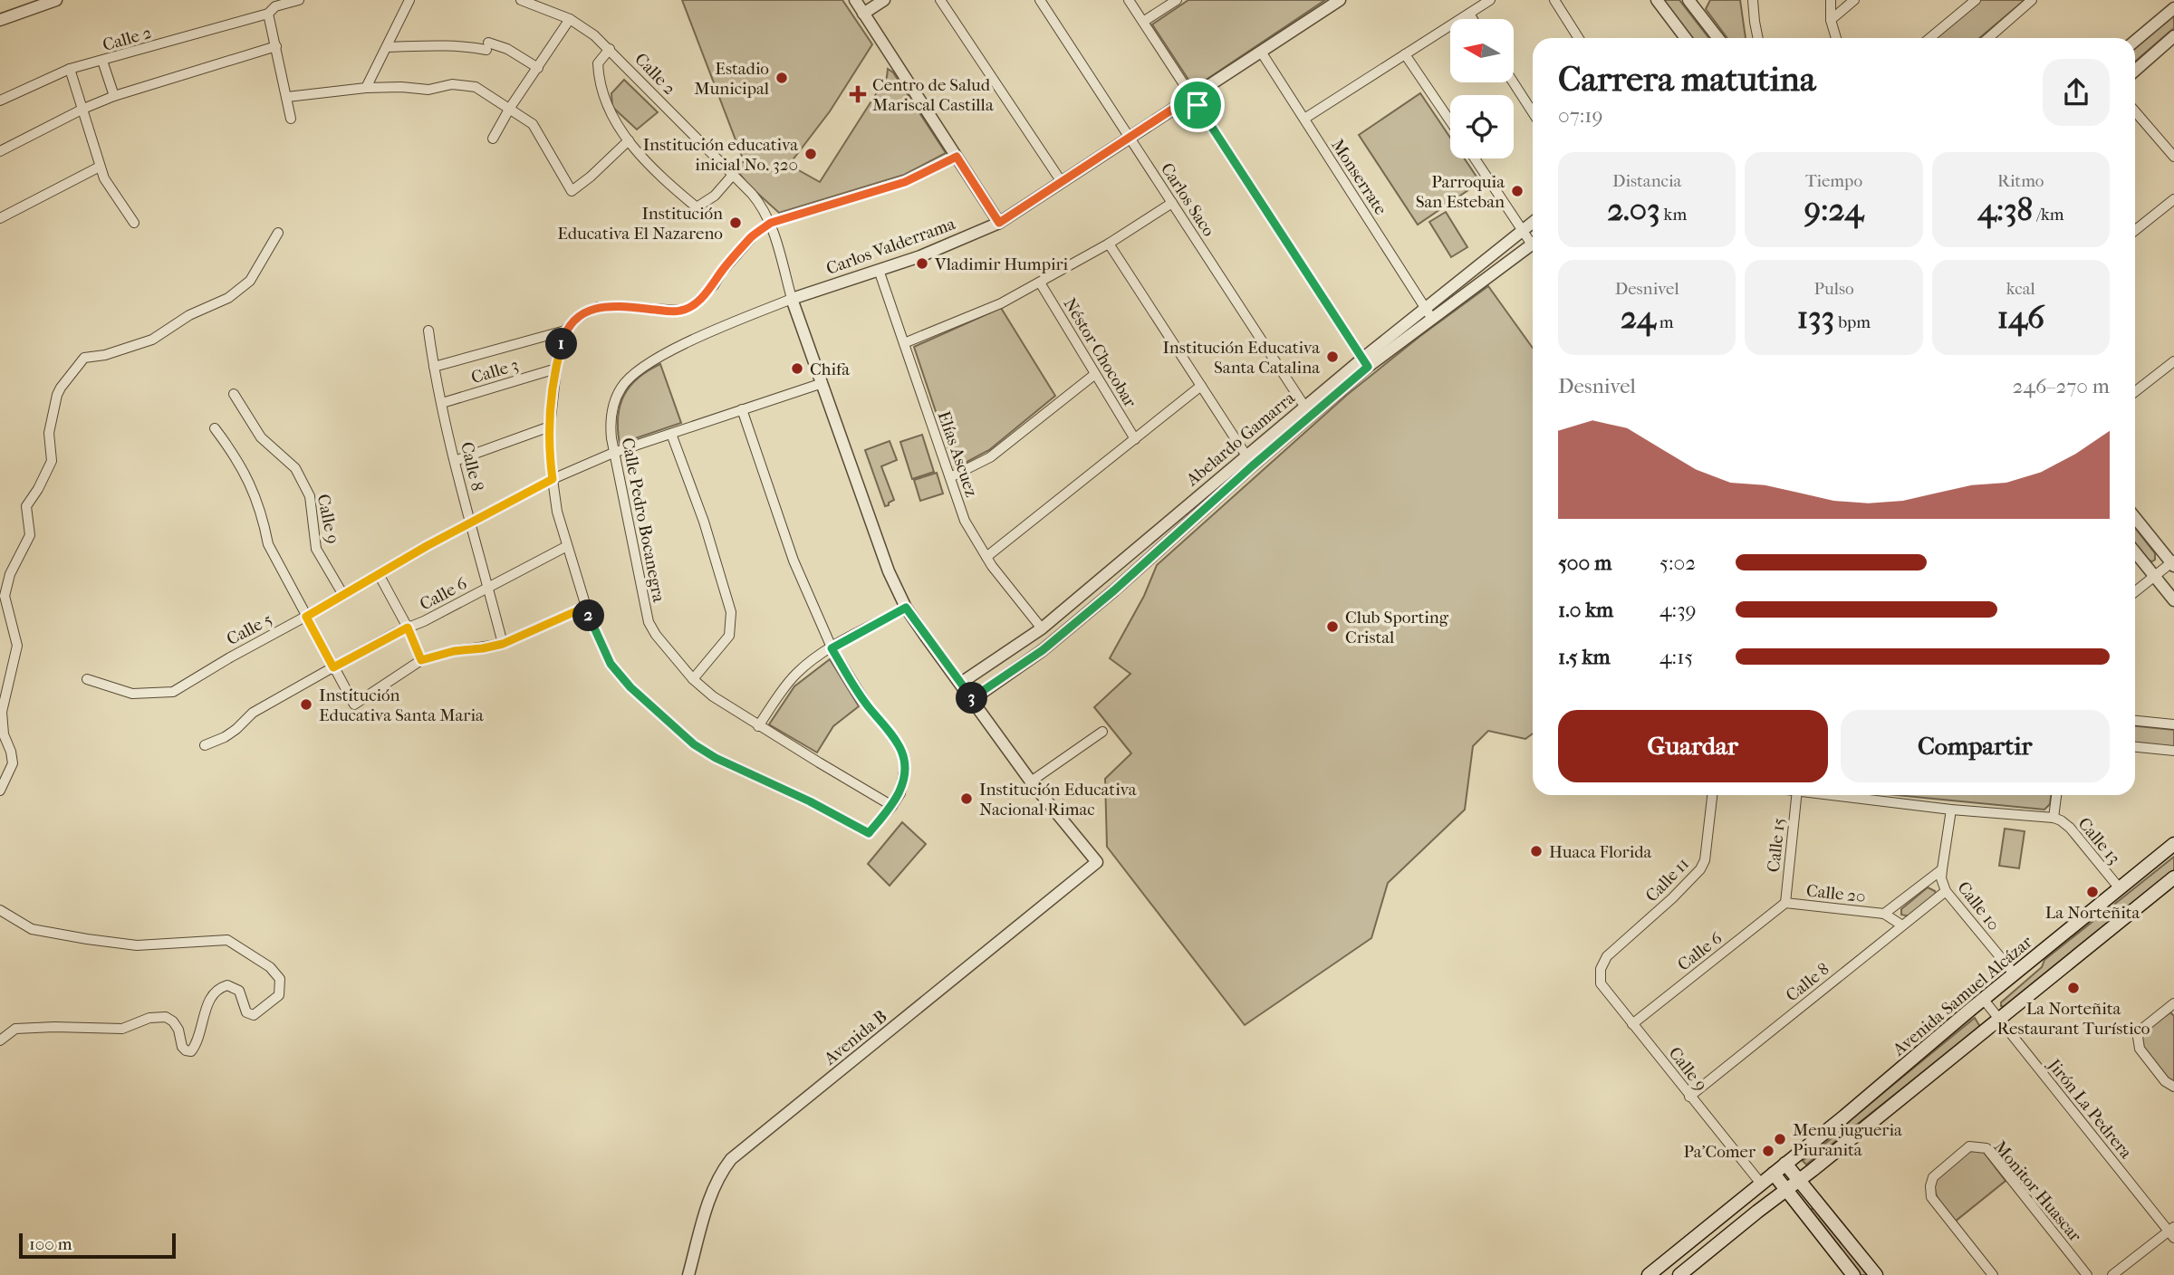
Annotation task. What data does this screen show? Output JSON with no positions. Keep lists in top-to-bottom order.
{
  "streets": {
    "main road": ["Avenida Samuel Alcázar"],
    "street": [
      "Calle 2",
      "Monserrate",
      "Carlos Saco",
      "Carlos Valderrama",
      "Néstor Chocobar",
      "Calle 3",
      "Abelardo Gamarra",
      "Elías Ascuez",
      "Calle 8",
      "Calle 9",
      "Calle Pedro Bocanegra",
      "Calle 6",
      "Calle 5",
      "Calle 13",
      "Calle 15",
      "Calle 11",
      "Calle 20",
      "Calle 10",
      "Avenida B",
      "Jirón La Pedrera",
      "Monitor Huascar"
    ]
  },
  "crossings": [
    ["Calle 2", "Carlos Valderrama"],
    ["Calle 2", "Calle Pedro Bocanegra"],
    ["Monserrate", "Carlos Valderrama"],
    ["Monserrate", "Abelardo Gamarra"],
    ["Carlos Saco", "Carlos Valderrama"],
    ["Carlos Saco", "Abelardo Gamarra"],
    ["Carlos Valderrama", "Elías Ascuez"],
    ["Carlos Valderrama", "Calle Pedro Bocanegra"],
    ["Calle 3", "Calle 8"],
    ["Abelardo Gamarra", "Elías Ascuez"],
    ["Calle 8", "Calle 9"],
    ["Calle 8", "Calle 6"],
    ["Calle 8", "Calle 5"],
    ["Calle 8", "Calle 20"],
    ["Calle 8", "Calle 10"],
    ["Calle 9", "Calle 6"],
    ["Calle 9", "Calle 5"],
    ["Calle 9", "Calle 11"],
    ["Calle 9", "Avenida Samuel Alcázar"],
    ["Calle Pedro Bocanegra", "Calle 5"],
    ["Calle 6", "Calle 15"],
    ["Calle 6", "Calle 20"],
    ["Calle 13", "Avenida Samuel Alcázar"],
    ["Calle 15", "Calle 20"],
    ["Calle 20", "Calle 10"],
    ["Calle 10", "Avenida Samuel Alcázar"],
    ["Avenida Samuel Alcázar", "Jirón La Pedrera"]
  ],
  "places": {
    "other": [
      "Estadio Municipal",
      "Institución educativa inicial No. 320",
      "Parroquia San Esteban",
      "Institución Educativa El Nazareno",
      "Vladimir Humpiri",
      "Institución Educativa Santa Catalina",
      "Chifa",
      "Club Sporting Cristal",
      "Institución Educativa Santa Maria",
      "Institución Educativa Nacional Rimac",
      "Huaca Florida",
      "La Norteñita",
      "La Norteñita Restaurant Turístico",
      "Menu jugueria Piuranita",
      "Pa'Comer"
    ],
    "health": ["Centro de Salud Mariscal Castilla"]
  },
  "scale_bar": "100 m",
  "north": "left",
  "page": {
    "heading": ["Carrera matutina", "07:19"],
    "stats": [
      ["Distancia", "2.03 km"],
      ["Tiempo", "9:24"],
      ["Ritmo", "4:38 /km"],
      ["Desnivel", "24 m"],
      ["Pulso", "133 bpm"],
      ["kcal", "146"]
    ],
    "pins": ["1", "2", "3"],
    "chart": ["Desnivel", "246–270 m"],
    "list": [
      {
        "name": "500 m",
        "note": "5:02"
      },
      {
        "name": "1.0 km",
        "note": "4:39"
      },
      {
        "name": "1.5 km",
        "note": "4:15"
      }
    ],
    "buttons": ["Guardar", "Compartir"],
    "scale": "100 m"
  }
}
